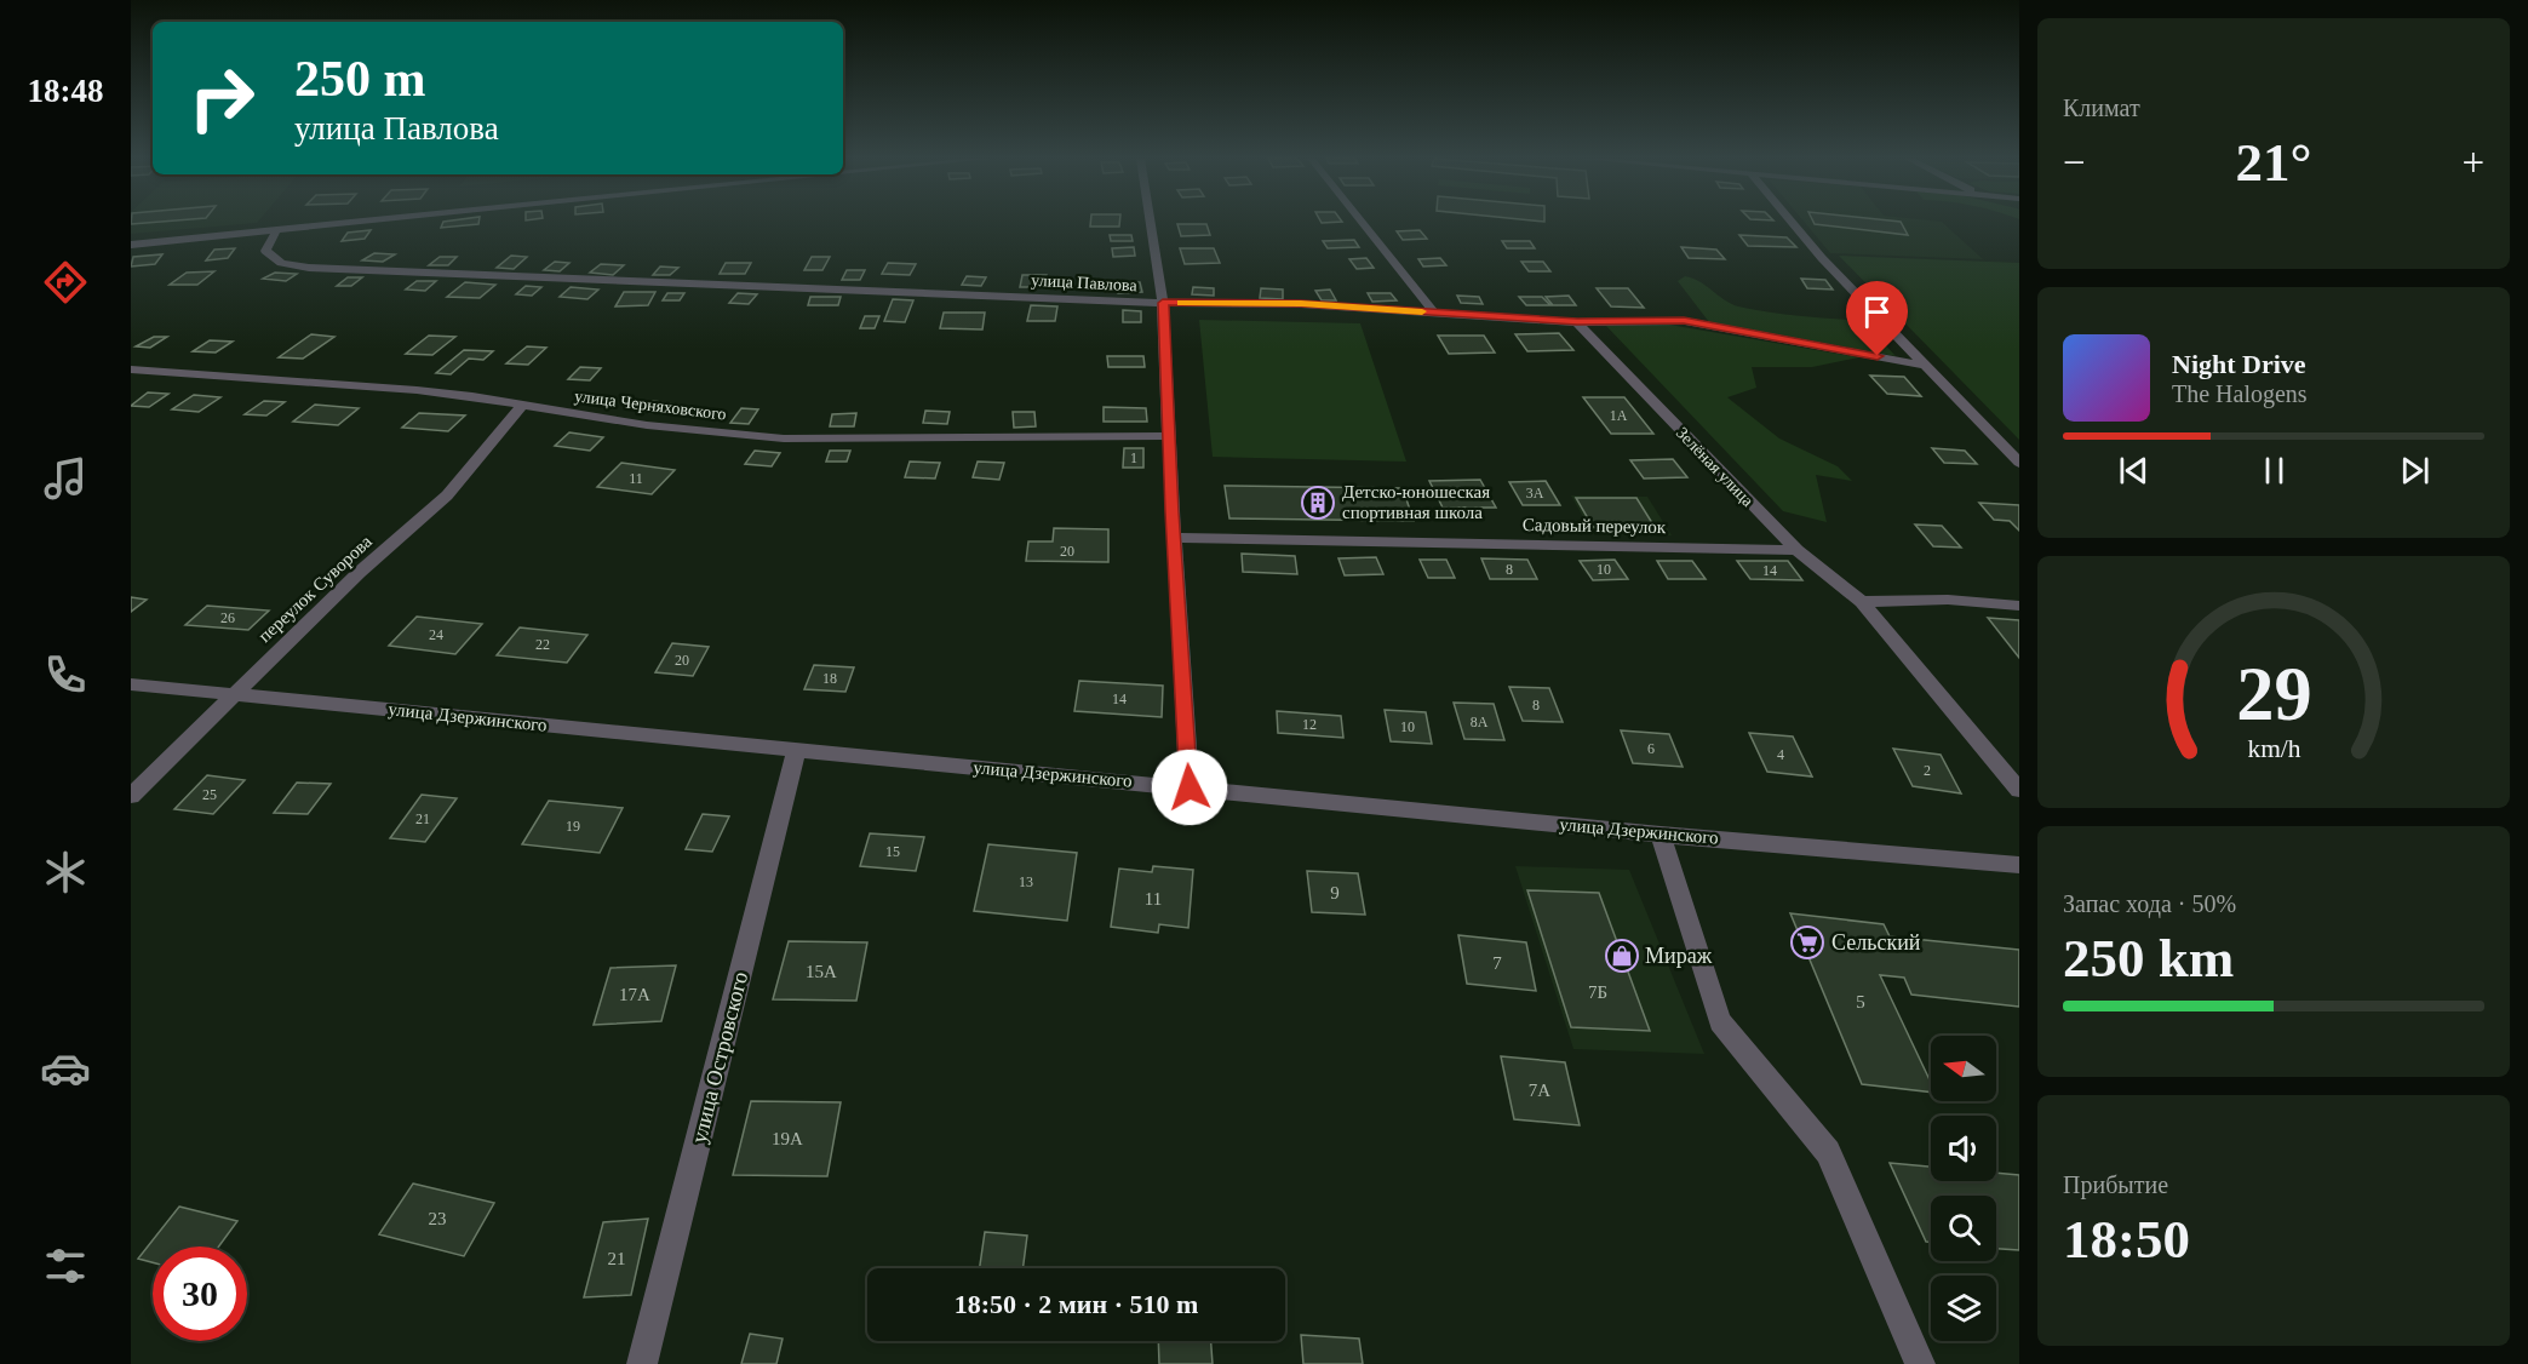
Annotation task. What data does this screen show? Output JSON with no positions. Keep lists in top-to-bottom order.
{
  "streets": {
    "street": [
      "улица Павлова",
      "улица Черняховского",
      "Зелёная улица",
      "Садовый переулок",
      "переулок Суворова",
      "улица Дзержинского",
      "улица Островского"
    ]
  },
  "crossings": [
    ["улица Павлова", "Зелёная улица"],
    ["улица Черняховского", "переулок Суворова"],
    ["Зелёная улица", "Садовый переулок"],
    ["переулок Суворова", "улица Дзержинского"],
    ["улица Дзержинского", "улица Островского"]
  ],
  "places": {
    "building": ["Детско-юношеская спортивная школа"],
    "supermarket": ["Сельский"],
    "shop": ["Мираж"]
  },
  "house_numbers": [
    "1А",
    "1",
    "11",
    "3А",
    "20",
    "8",
    "10",
    "14",
    "26",
    "24",
    "22",
    "20",
    "18",
    "14",
    "8",
    "8А",
    "12",
    "10",
    "6",
    "4",
    "2",
    "25",
    "21",
    "19",
    "15",
    "13",
    "9",
    "11",
    "7",
    "15А",
    "7Б",
    "17А",
    "5",
    "7А",
    "19А",
    "23",
    "21"
  ],
  "north": "left",
  "page": {
    "tabs": "18:48",
    "tile": [
      "Климат",
      ["Запас хода · 50%", "250 km"],
      ["Прибытие", "18:50"]
    ],
    "turn": ["250 m", "улица Павлова"],
    "heat": ["−", "21°", "+"],
    "song": ["Night Drive", "The Halogens"],
    "limit": "30",
    "trip": "18:50 · 2 мин · 510 m",
    "gauge": ["29", "km/h"]
  }
}
